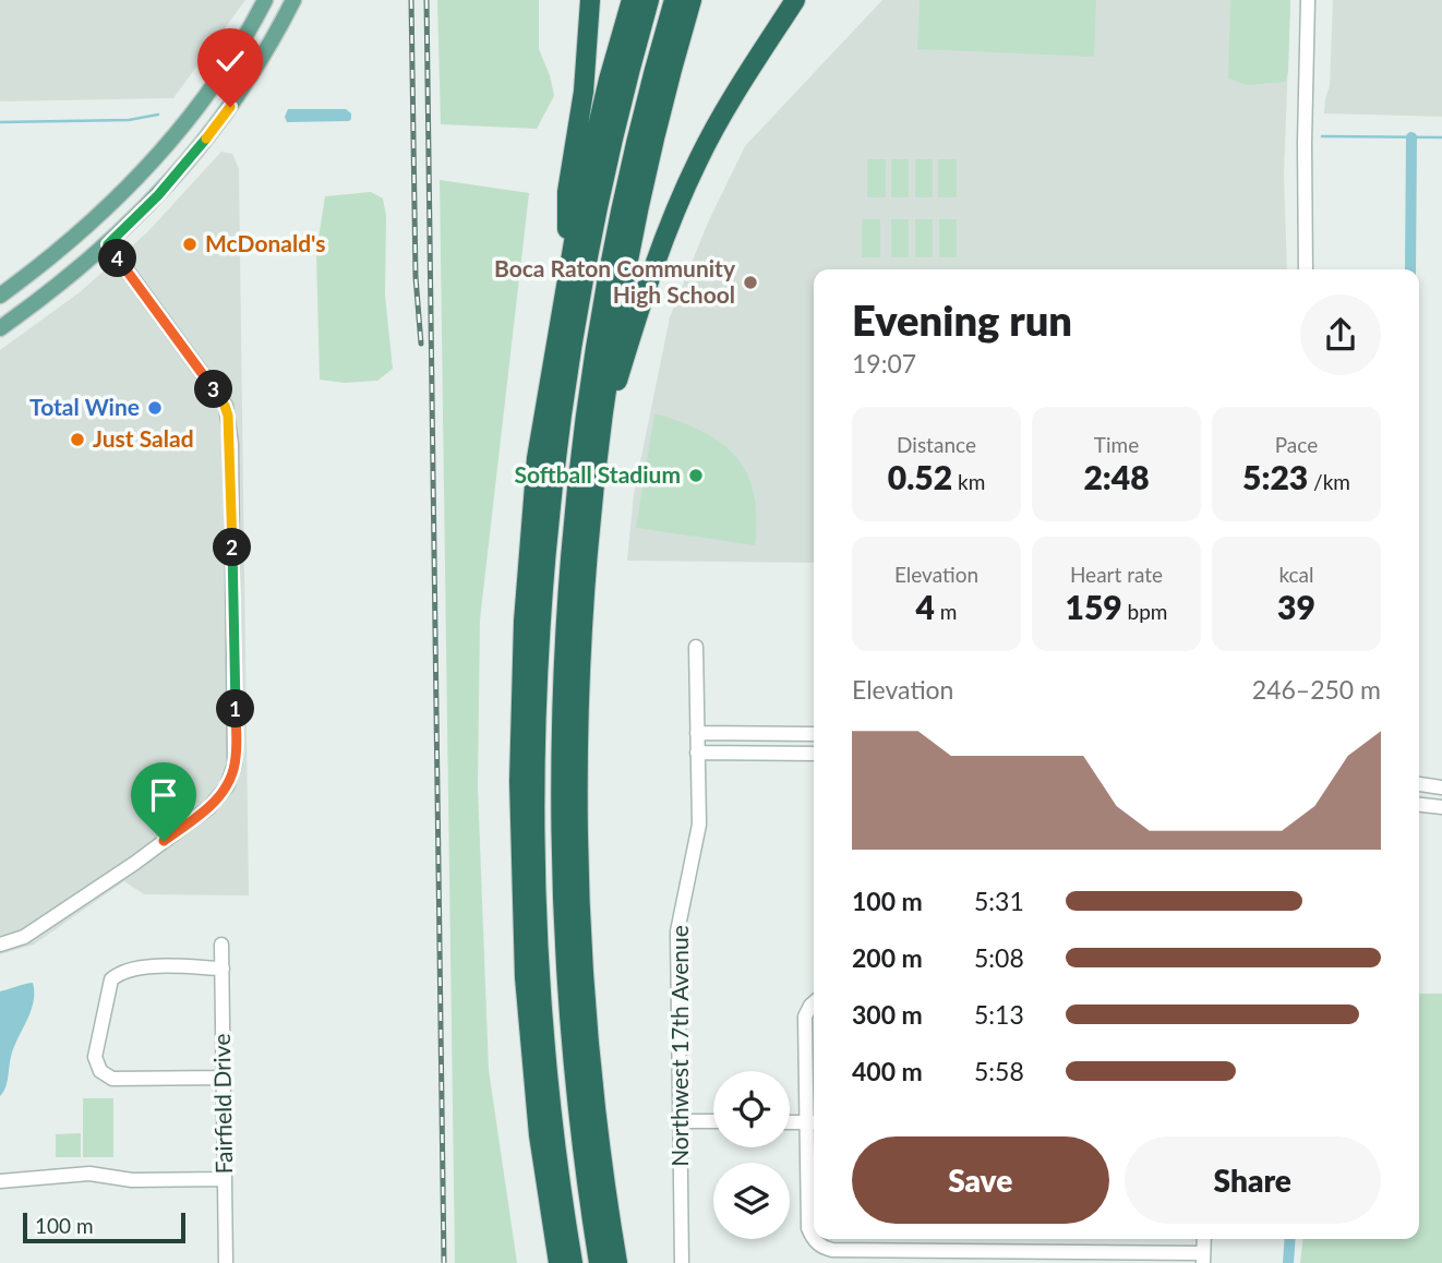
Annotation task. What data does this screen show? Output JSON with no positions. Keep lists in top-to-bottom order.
{
  "streets": {
    "street": ["Northwest 17th Avenue", "Fairfield Drive"]
  },
  "places": [
    "McDonald's",
    "Boca Raton Community High School",
    "Total Wine",
    "Just Salad",
    "Softball Stadium"
  ],
  "scale_bar": "100 m",
  "page": {
    "pins": [
      "4",
      "3",
      "2",
      "1"
    ],
    "heading": ["Evening run", "19:07"],
    "stats": [
      ["Distance", "0.52 km"],
      ["Time", "2:48"],
      ["Pace", "5:23 /km"],
      ["Elevation", "4 m"],
      ["Heart rate", "159 bpm"],
      ["kcal", "39"]
    ],
    "chart": ["Elevation", "246–250 m"],
    "list": [
      {
        "name": "100 m",
        "note": "5:31"
      },
      {
        "name": "200 m",
        "note": "5:08"
      },
      {
        "name": "300 m",
        "note": "5:13"
      },
      {
        "name": "400 m",
        "note": "5:58"
      }
    ],
    "buttons": ["Save", "Share"],
    "scale": "100 m"
  }
}
